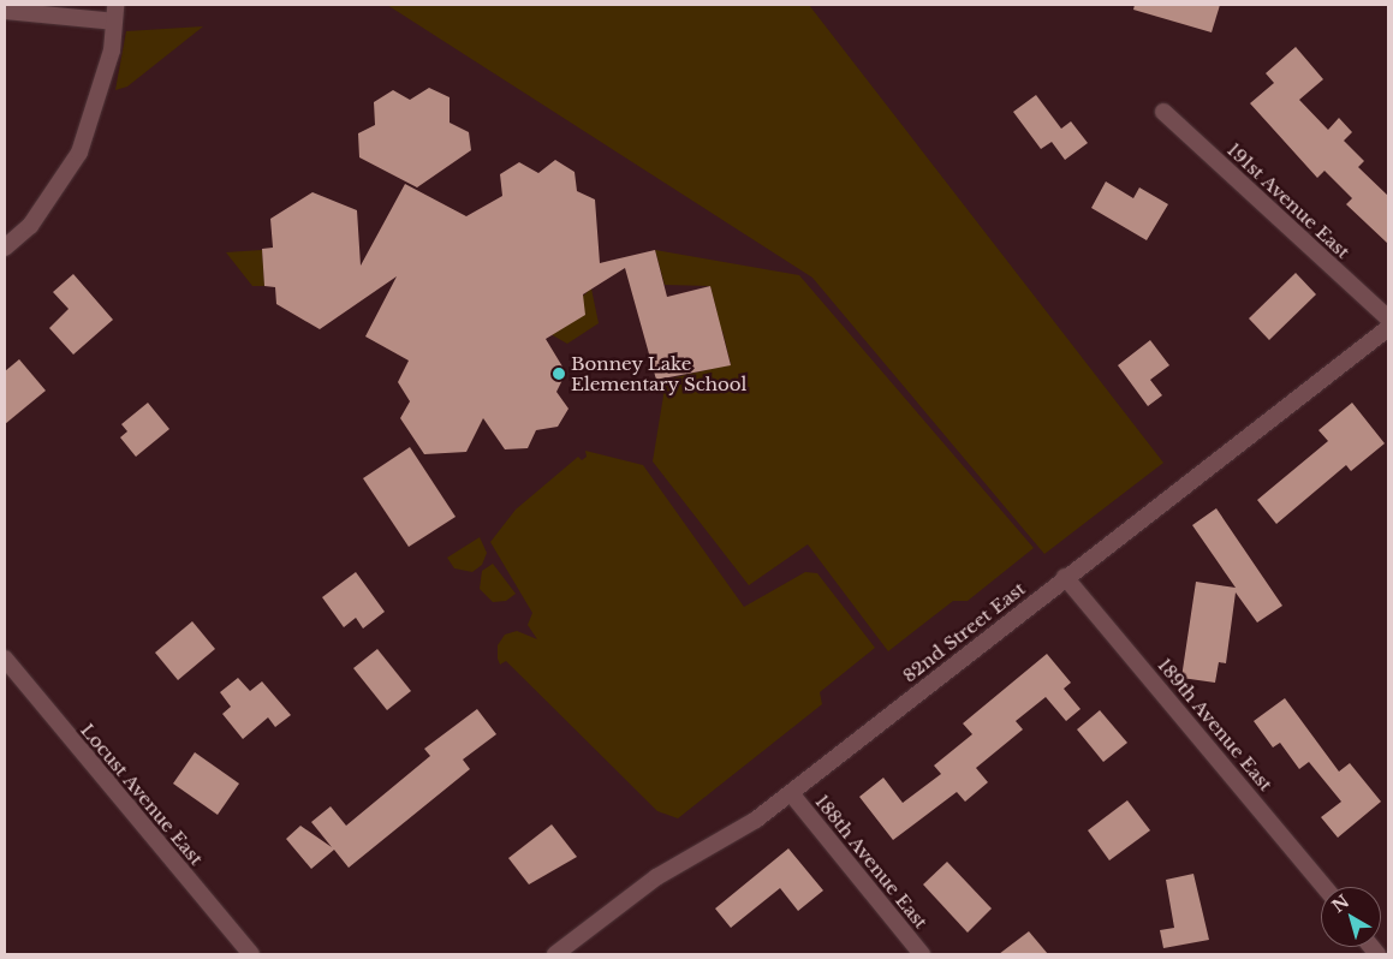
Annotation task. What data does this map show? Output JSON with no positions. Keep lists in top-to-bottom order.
{
  "streets": {
    "street": [
      "191st Avenue East",
      "82nd Street East",
      "189th Avenue East",
      "Locust Avenue East",
      "188th Avenue East"
    ]
  },
  "crossings": [
    ["82nd Street East", "189th Avenue East"],
    ["82nd Street East", "188th Avenue East"]
  ],
  "places": ["Bonney Lake Elementary School"],
  "north": "top left"
}
